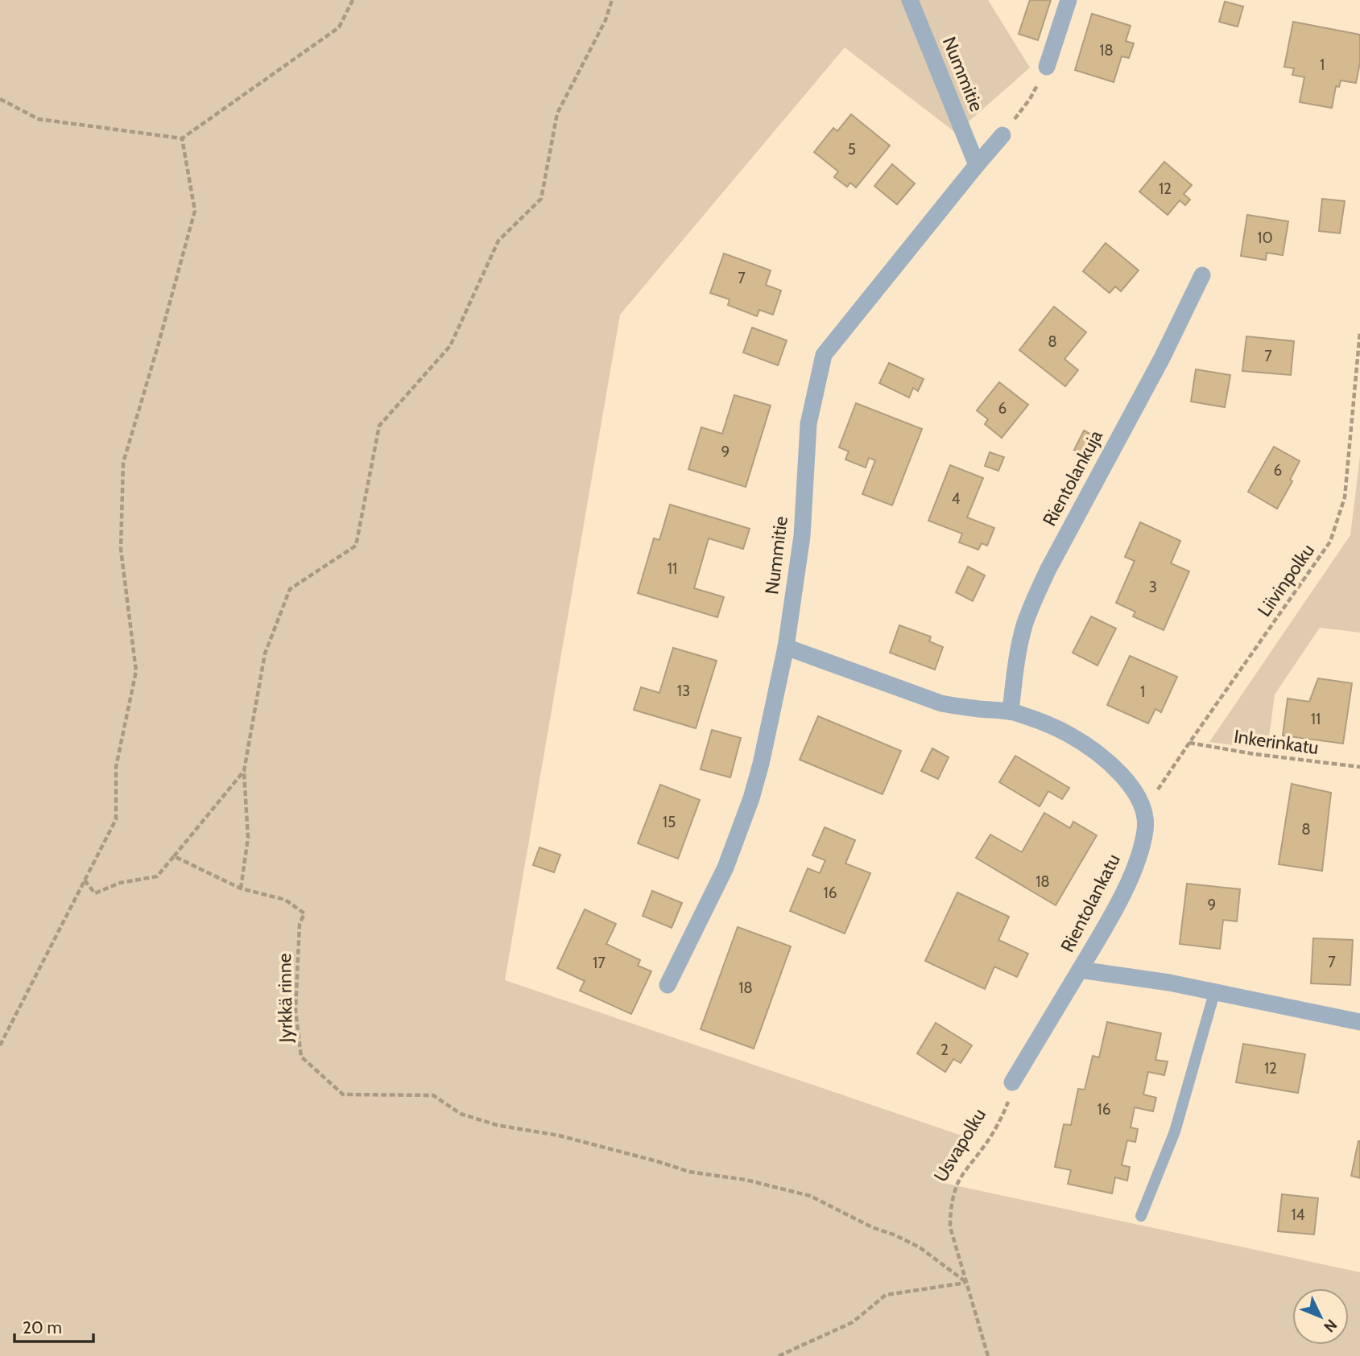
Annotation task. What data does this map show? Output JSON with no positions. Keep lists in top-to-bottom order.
{
  "streets": {
    "street": ["Nummitie", "Rientolankuja", "Rientolankatu"],
    "path": [
      "Liivinpolku",
      "Inkerinkatu",
      "Jyrkkä rinne",
      "Usvapolku"
    ]
  },
  "crossings": [
    ["Liivinpolku", "Inkerinkatu"],
    ["Liivinpolku", "Rientolankatu"],
    ["Jyrkkä rinne", "Usvapolku"]
  ],
  "house_numbers": [
    "18",
    "1",
    "5",
    "12",
    "10",
    "7",
    "8",
    "7",
    "6",
    "9",
    "6",
    "4",
    "11",
    "3",
    "13",
    "1",
    "11",
    "15",
    "8",
    "18",
    "16",
    "9",
    "7",
    "17",
    "18",
    "2",
    "12",
    "16",
    "14"
  ],
  "scale_bar": "20 m",
  "north": "bottom right"
}
